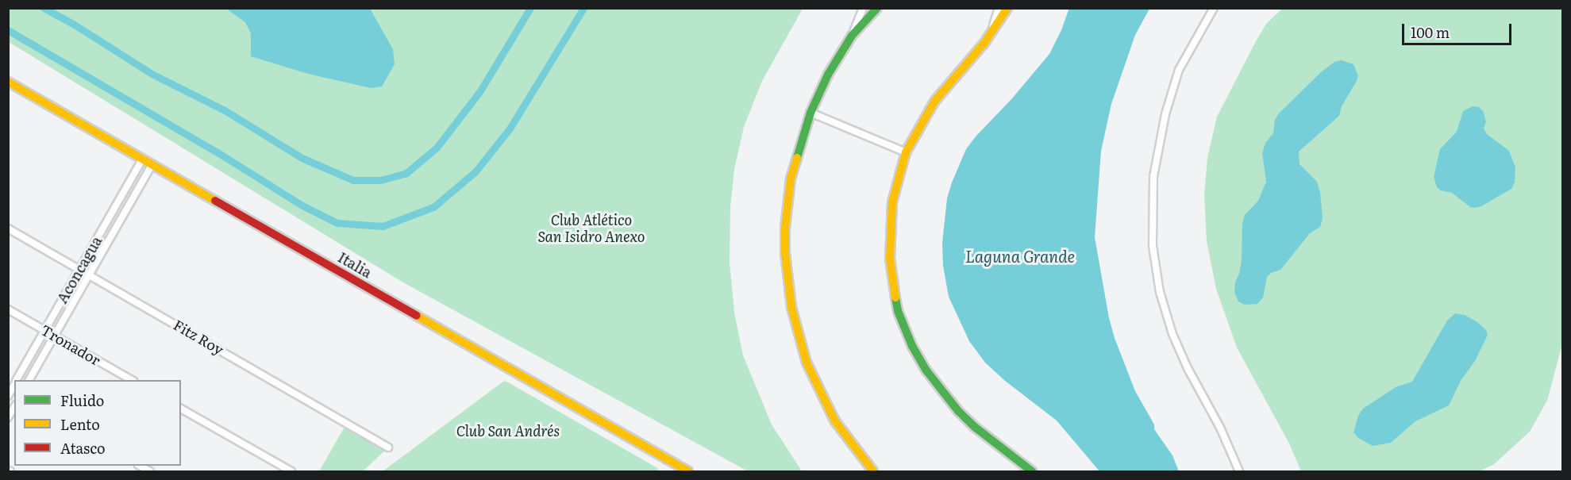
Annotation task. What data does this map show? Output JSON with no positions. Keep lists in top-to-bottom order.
{
  "streets": {
    "street": [
      "Italia",
      "Aconcagua",
      "Fitz Roy",
      "Tronador"
    ]
  },
  "crossings": [
    ["Italia", "Aconcagua"],
    ["Aconcagua", "Fitz Roy"],
    ["Aconcagua", "Tronador"]
  ],
  "water": ["Laguna Grande"],
  "parks": ["Club Atlético San Isidro Anexo", "Club San Andrés"],
  "legend": ["Fluido", "Lento", "Atasco"],
  "scale_bar": "100 m"
}
